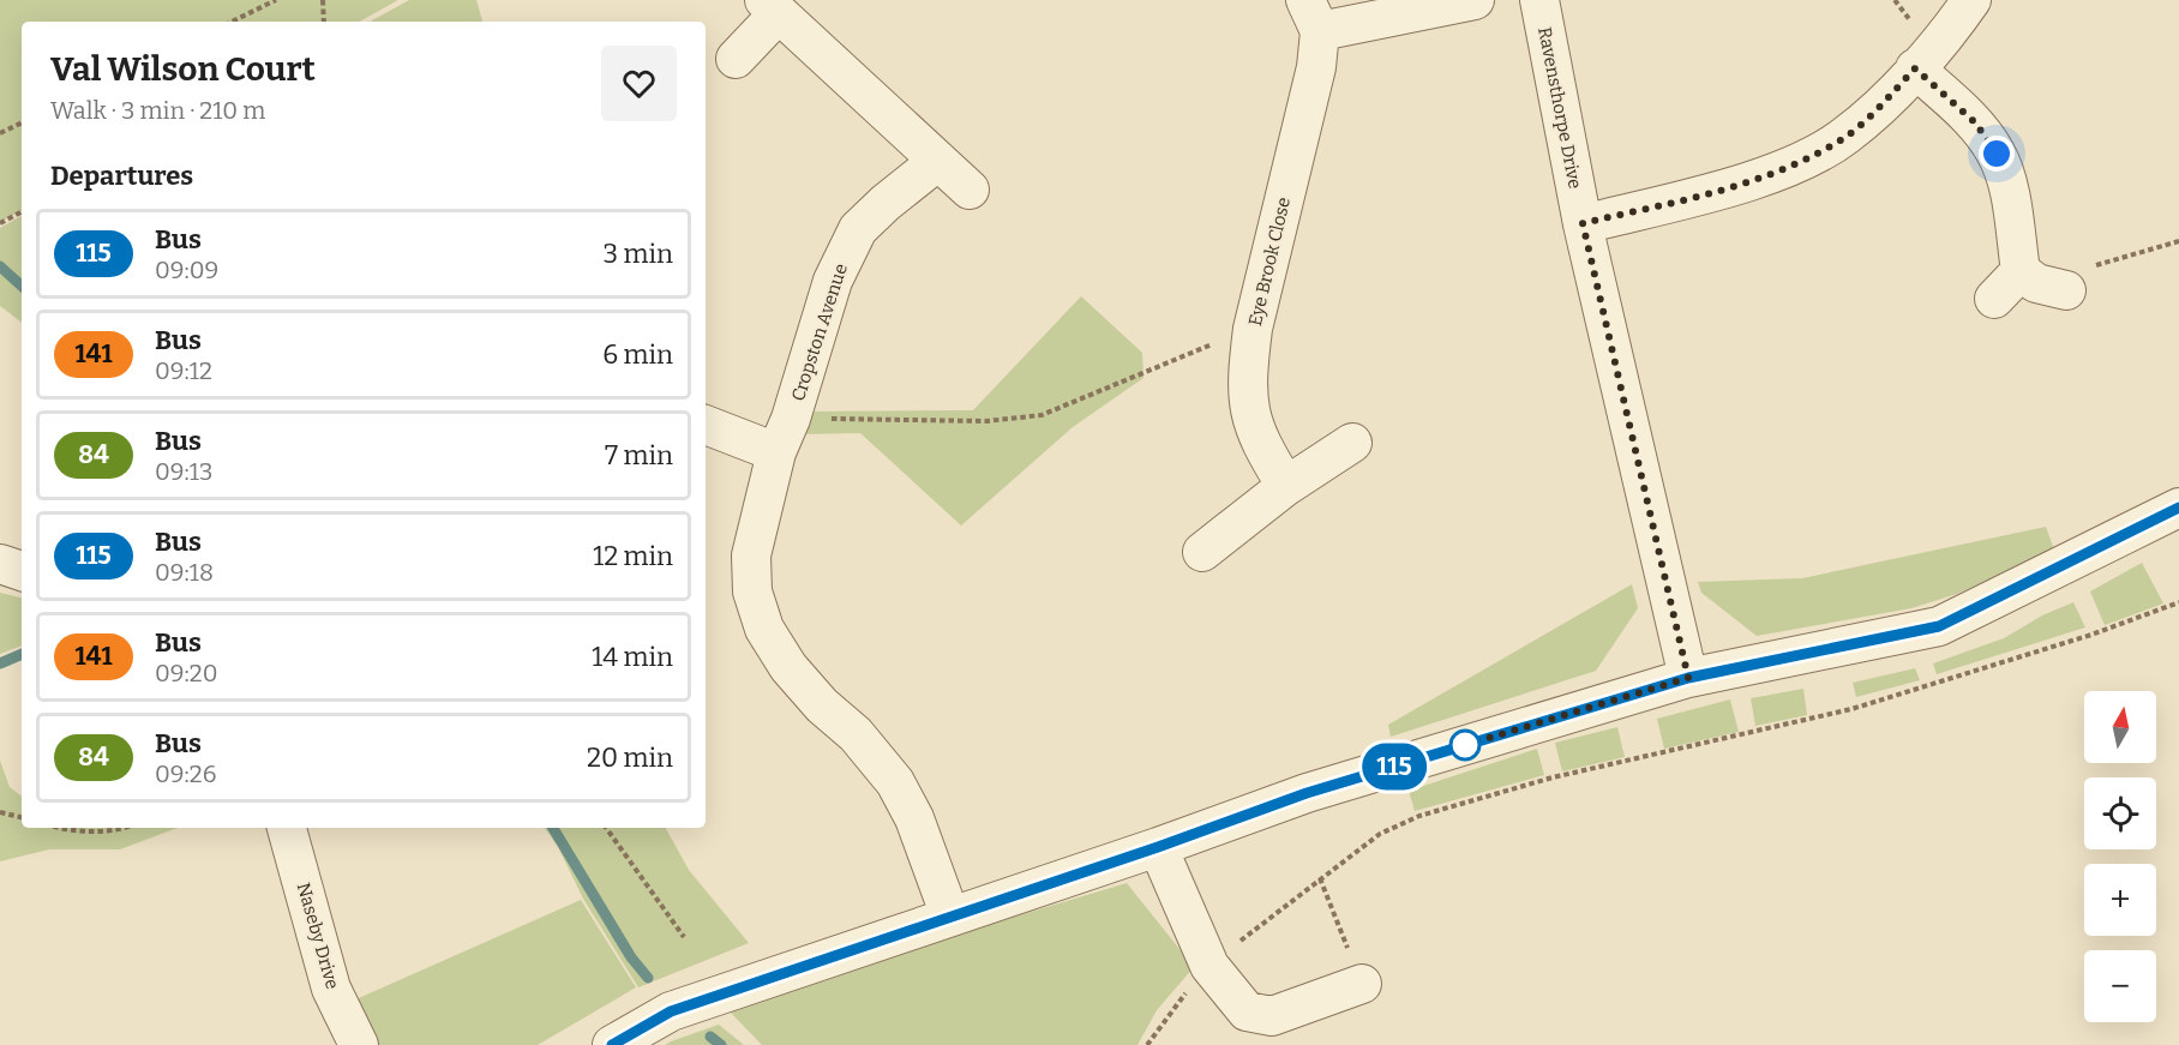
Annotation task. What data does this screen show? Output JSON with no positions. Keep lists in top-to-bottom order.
{
  "streets": {
    "street": [
      "Ravensthorpe Drive",
      "Eye Brook Close",
      "Cropston Avenue",
      "Naseby Drive"
    ]
  },
  "lines": ["bus line 115"],
  "north": "top",
  "page": {
    "on_map": "115",
    "heading": [
      ["Val Wilson Court", "Walk · 3 min · 210 m"],
      "Departures"
    ],
    "list": [
      {
        "mark": "115",
        "name": "Bus",
        "note": "09:09",
        "value": "3 min"
      },
      {
        "mark": "141",
        "name": "Bus",
        "note": "09:12",
        "value": "6 min"
      },
      {
        "mark": "84",
        "name": "Bus",
        "note": "09:13",
        "value": "7 min"
      },
      {
        "mark": "115",
        "name": "Bus",
        "note": "09:18",
        "value": "12 min"
      },
      {
        "mark": "141",
        "name": "Bus",
        "note": "09:20",
        "value": "14 min"
      },
      {
        "mark": "84",
        "name": "Bus",
        "note": "09:26",
        "value": "20 min"
      }
    ],
    "map_buttons": ["+", "−"]
  }
}
